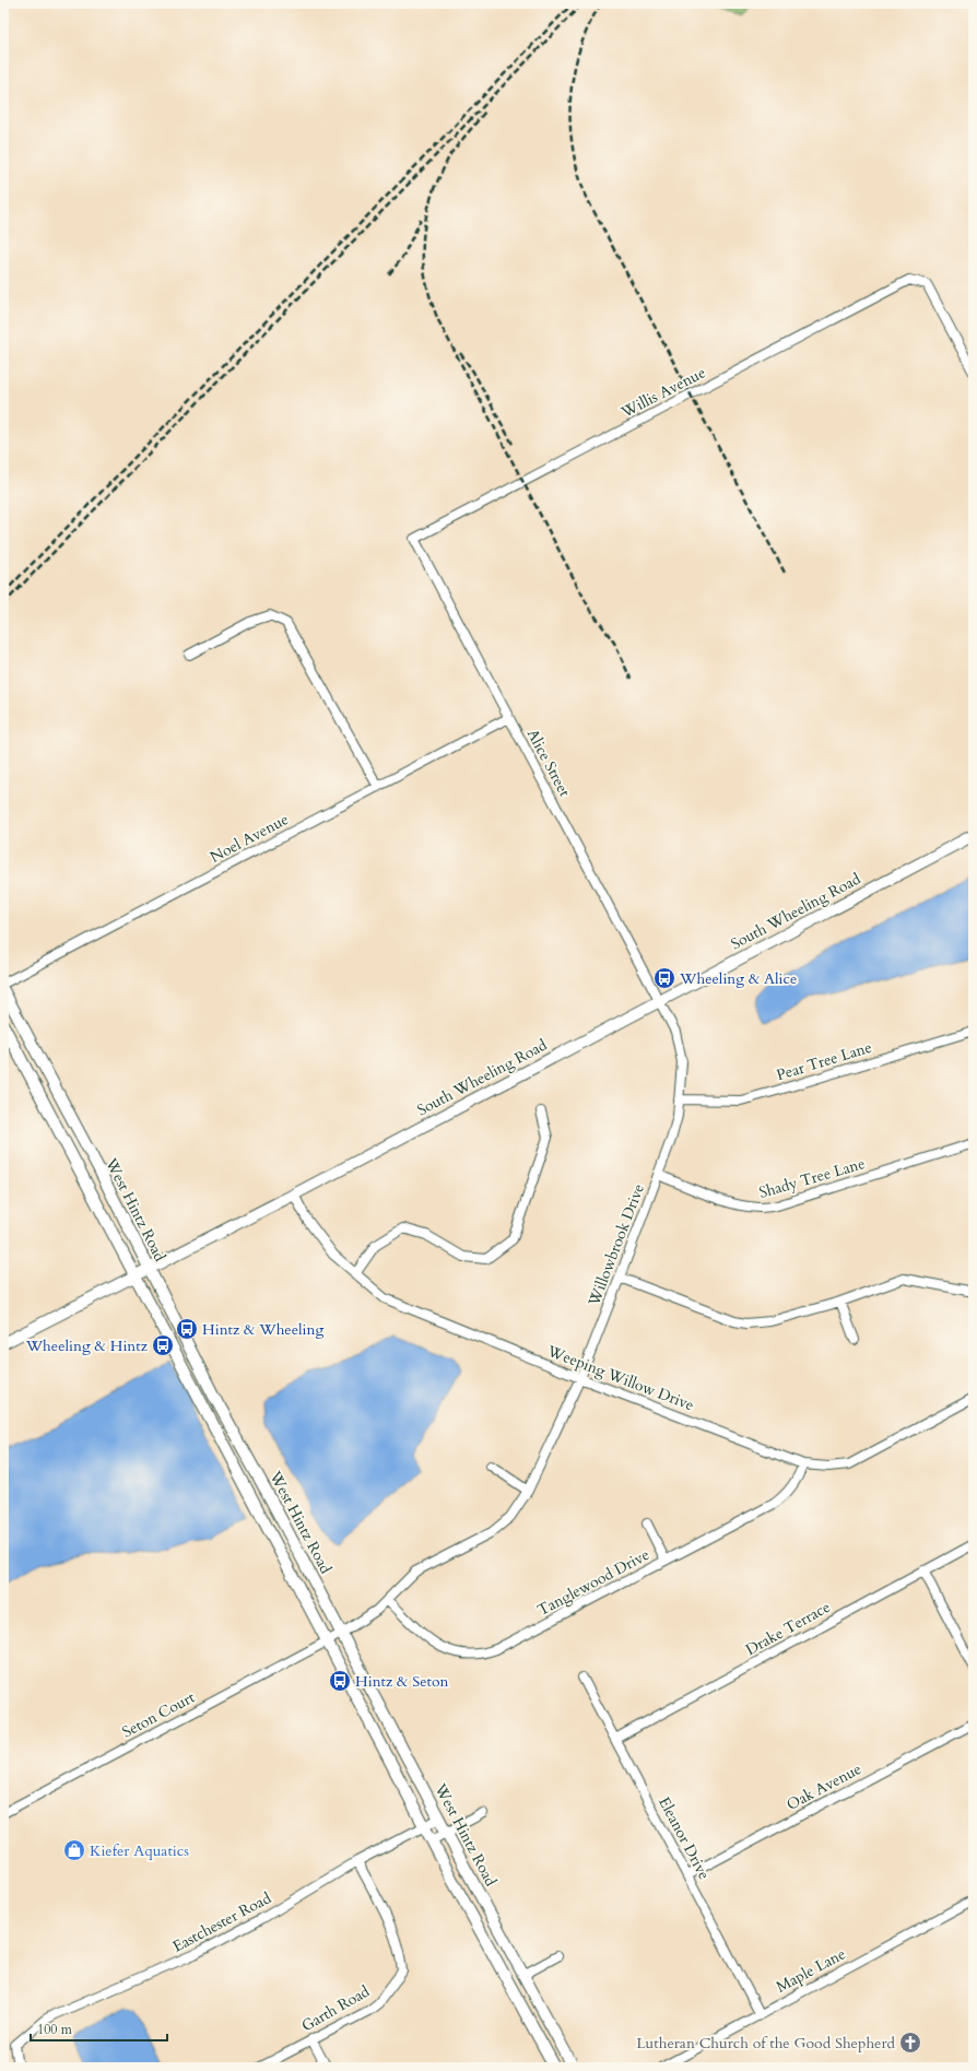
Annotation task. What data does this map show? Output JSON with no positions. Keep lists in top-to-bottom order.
{
  "streets": {
    "main road": ["South Wheeling Road", "West Hintz Road"],
    "street": [
      "Willis Avenue",
      "Alice Street",
      "Noel Avenue",
      "Pear Tree Lane",
      "Shady Tree Lane",
      "Willowbrook Drive",
      "Weeping Willow Drive",
      "Tanglewood Drive",
      "Drake Terrace",
      "Seton Court",
      "Oak Avenue",
      "Eleanor Drive",
      "Eastchester Road",
      "Maple Lane",
      "Garth Road"
    ]
  },
  "crossings": [
    ["Willis Avenue", "Alice Street"],
    ["Alice Street", "Noel Avenue"],
    ["Alice Street", "South Wheeling Road"],
    ["Alice Street", "Willowbrook Drive"],
    ["South Wheeling Road", "West Hintz Road"],
    ["South Wheeling Road", "Willowbrook Drive"],
    ["South Wheeling Road", "Weeping Willow Drive"],
    ["Pear Tree Lane", "Willowbrook Drive"],
    ["Shady Tree Lane", "Willowbrook Drive"],
    ["West Hintz Road", "Willowbrook Drive"],
    ["West Hintz Road", "Seton Court"],
    ["West Hintz Road", "Eastchester Road"],
    ["Willowbrook Drive", "Weeping Willow Drive"],
    ["Willowbrook Drive", "Tanglewood Drive"],
    ["Willowbrook Drive", "Seton Court"],
    ["Weeping Willow Drive", "Tanglewood Drive"],
    ["Drake Terrace", "Eleanor Drive"],
    ["Oak Avenue", "Eleanor Drive"],
    ["Eleanor Drive", "Maple Lane"],
    ["Eastchester Road", "Garth Road"]
  ],
  "places": {
    "bus stop": [
      "Wheeling & Alice",
      "Hintz & Wheeling",
      "Wheeling & Hintz",
      "Hintz & Seton"
    ],
    "shop": ["Kiefer Aquatics"],
    "church": ["Lutheran Church of the Good Shepherd"]
  },
  "scale_bar": "100 m"
}
